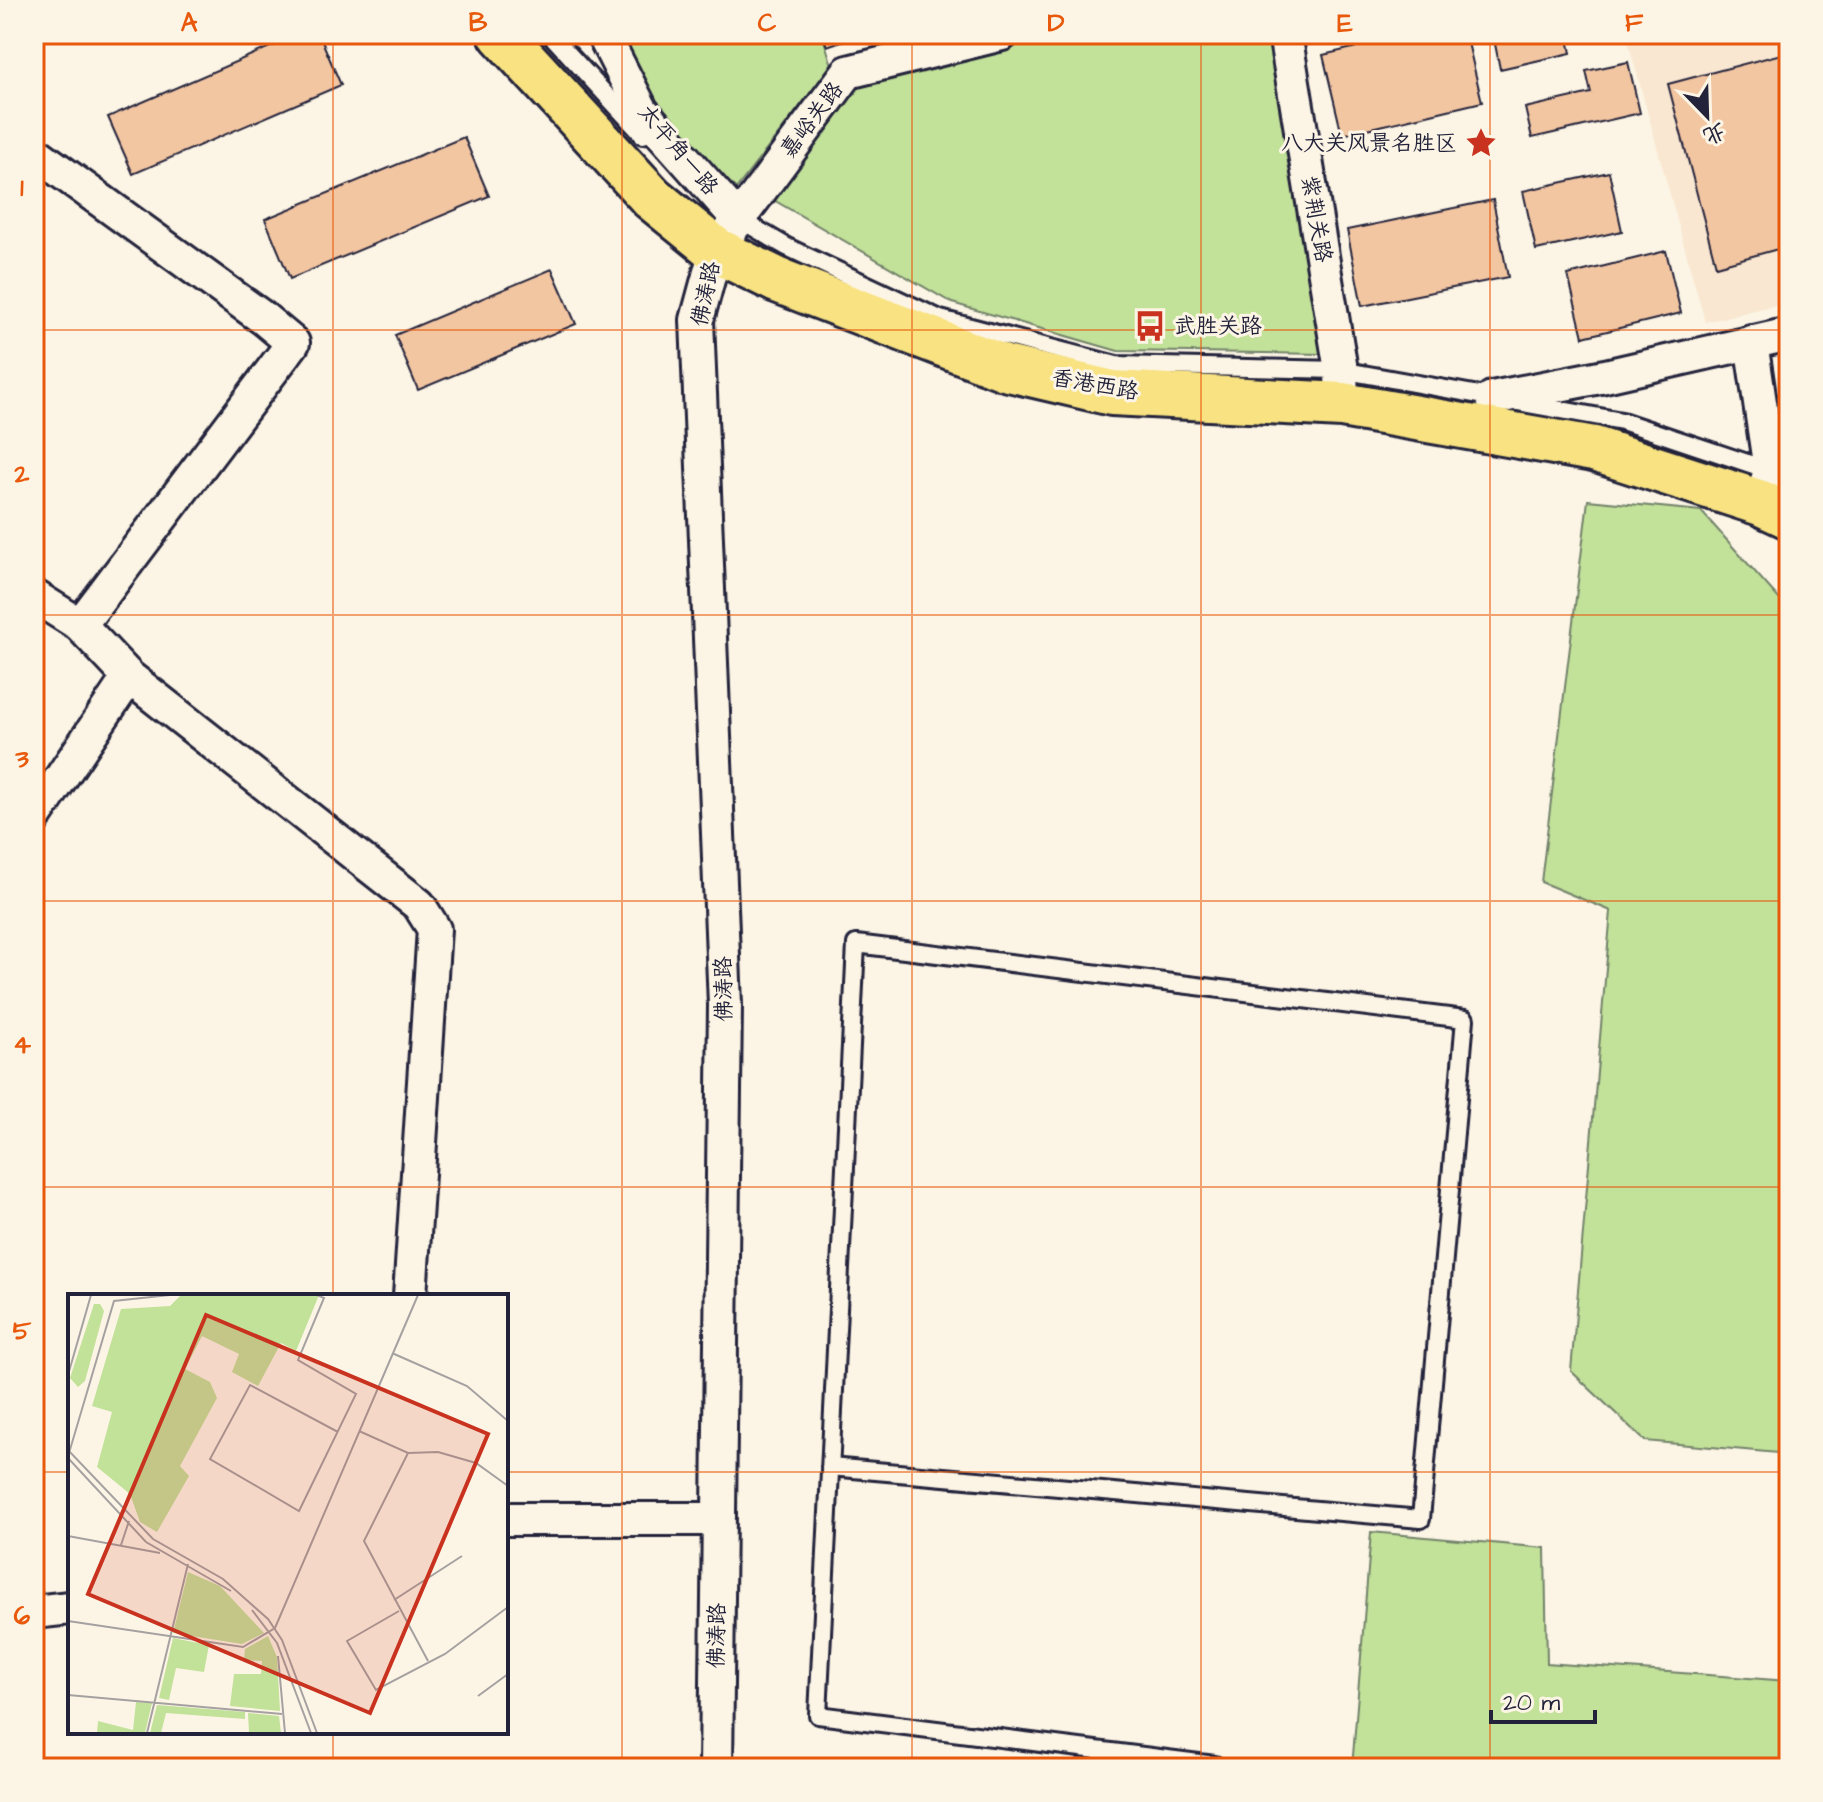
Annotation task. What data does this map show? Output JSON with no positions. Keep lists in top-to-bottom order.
{
  "streets": {
    "main road": ["香港西路"],
    "street": [
      "嘉峪关路",
      "太平角一路",
      "紫荆关路",
      "佛涛路"
    ]
  },
  "crossings": [
    ["嘉峪关路", "太平角一路"],
    ["嘉峪关路", "佛涛路"],
    ["嘉峪关路", "香港西路"],
    ["太平角一路", "佛涛路"],
    ["太平角一路", "香港西路"],
    ["紫荆关路", "香港西路"],
    ["佛涛路", "香港西路"]
  ],
  "places": {
    "place": ["八大关风景名胜区"],
    "bus stop": ["武胜关路"]
  },
  "scale_bar": "20 m",
  "north": "bottom right",
  "grid": {
    "columns": [
      "A",
      "B",
      "C",
      "D",
      "E",
      "F"
    ],
    "rows": [
      "1",
      "2",
      "3",
      "4",
      "5",
      "6"
    ]
  }
}
